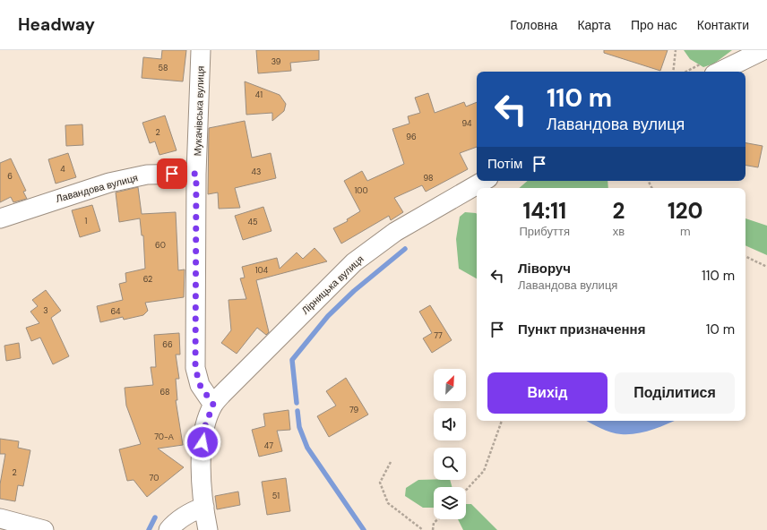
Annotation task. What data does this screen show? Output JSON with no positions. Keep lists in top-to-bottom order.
{
  "streets": {
    "street": ["Мукачівська вулиця", "Лавандова вулиця", "Лірницька вулиця"]
  },
  "crossings": [
    ["Мукачівська вулиця", "Лавандова вулиця"],
    ["Мукачівська вулиця", "Лірницька вулиця"]
  ],
  "house_numbers": [
    "39",
    "58",
    "41",
    "94",
    "2",
    "96",
    "4",
    "43",
    "6",
    "98",
    "100",
    "1",
    "45",
    "60",
    "104",
    "62",
    "3",
    "64",
    "77",
    "66",
    "68",
    "79",
    "70-А",
    "47",
    "2",
    "70",
    "51"
  ],
  "north": "top right",
  "page": {
    "header": "Headway",
    "nav": [
      "Головна",
      "Карта",
      "Про нас",
      "Контакти"
    ],
    "turn": ["110 m", "Лавандова вулиця"],
    "then": "Потім",
    "eta": [
      "14:11",
      "Прибуття",
      "2",
      "хв",
      "120",
      "m"
    ],
    "list": [
      {
        "name": "Ліворуч",
        "note": "Лавандова вулиця",
        "value": "110 m"
      },
      {
        "name": "Пункт призначення",
        "value": "10 m"
      }
    ],
    "buttons": ["Вихід", "Поділитися"]
  }
}
